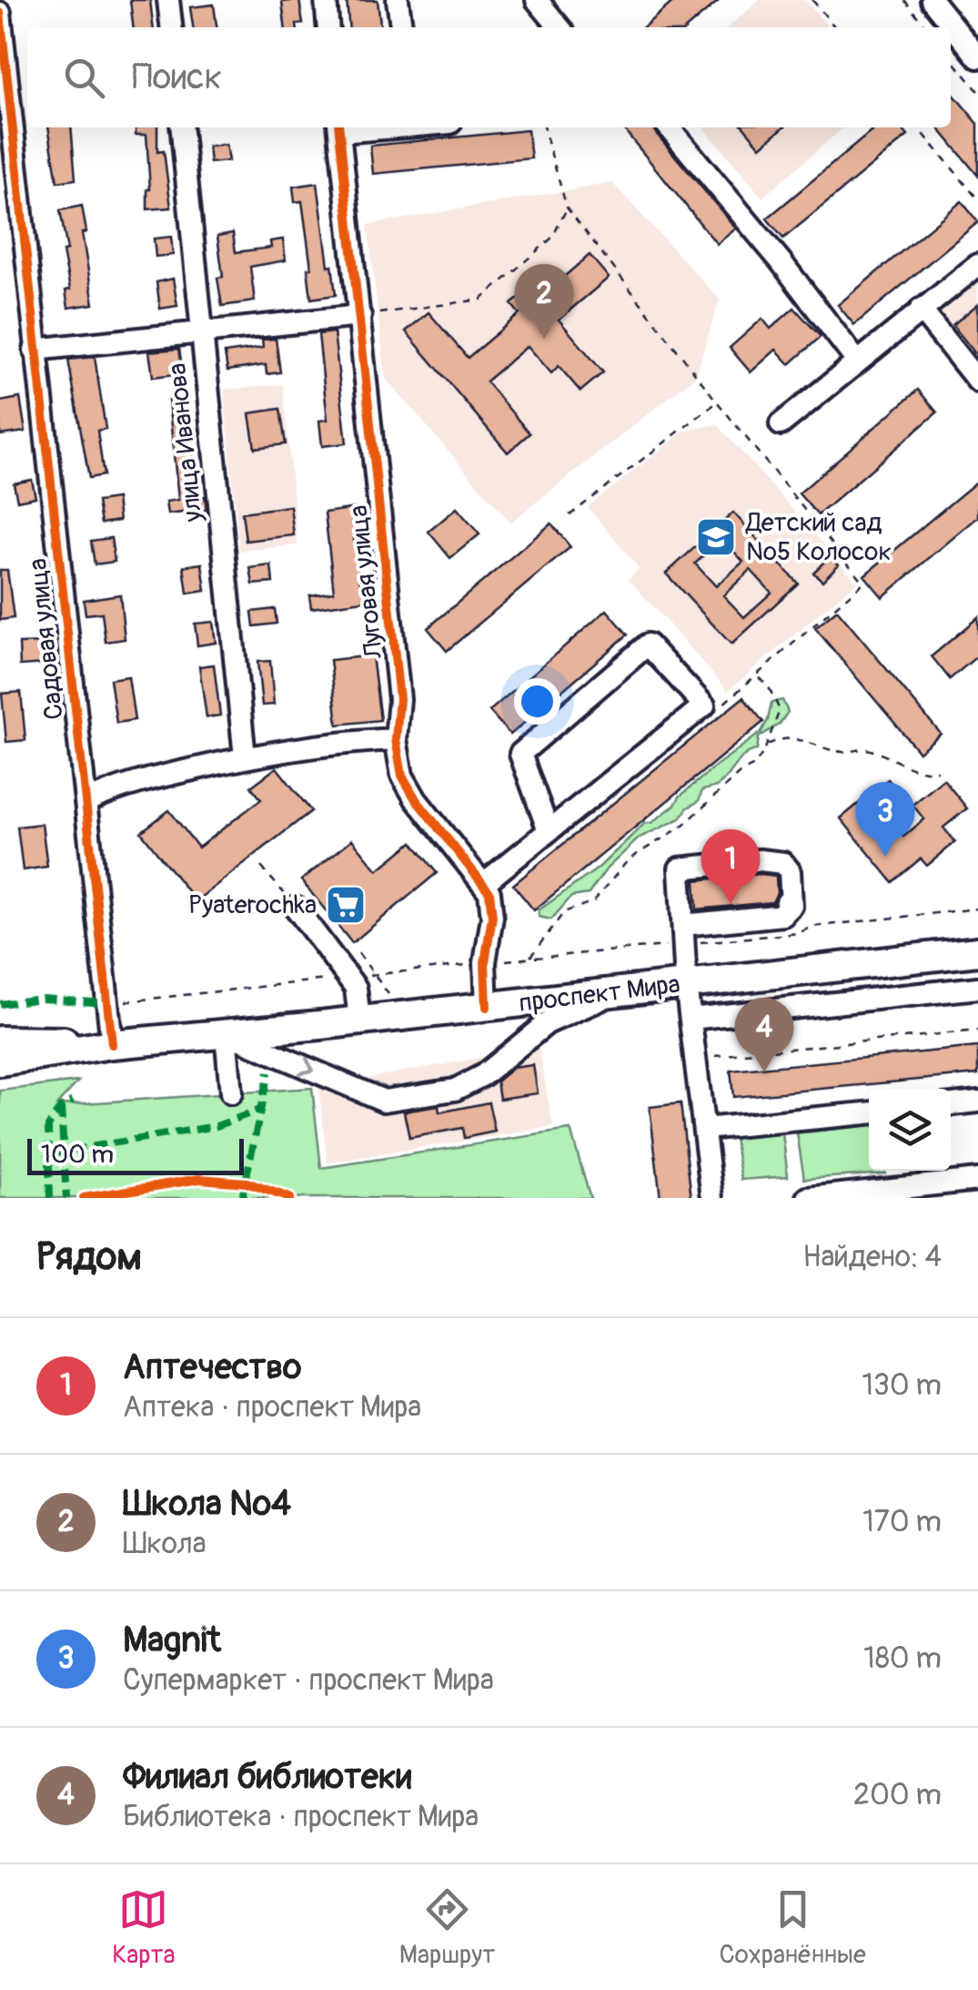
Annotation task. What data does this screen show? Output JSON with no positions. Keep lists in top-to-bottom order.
{
  "streets": {
    "main road": ["проспект Мира"],
    "street": ["улица Иванова", "Луговая улица", "Садовая улица"]
  },
  "crossings": [
    ["Луговая улица", "проспект Мира"],
    ["Садовая улица", "проспект Мира"]
  ],
  "places": {
    "school or university": ["Детский сад №5 Колосок"],
    "supermarket": ["Pyaterochka"]
  },
  "scale_bar": "100 m",
  "page": {
    "search": "Поиск",
    "pins": [
      "2",
      "3",
      "1",
      "4"
    ],
    "scale": "100 m",
    "heading": ["Рядом", "Найдено: 4"],
    "list": [
      {
        "mark": "1",
        "name": "Аптечество",
        "note": "Аптека · проспект Мира",
        "value": "130 m"
      },
      {
        "mark": "2",
        "name": "Школа №4",
        "note": "Школа",
        "value": "170 m"
      },
      {
        "mark": "3",
        "name": "Magnit",
        "note": "Супермаркет · проспект Мира",
        "value": "180 m"
      },
      {
        "mark": "4",
        "name": "Филиал библиотеки",
        "note": "Библиотека · проспект Мира",
        "value": "200 m"
      }
    ],
    "nav": ["Карта", "Маршрут", "Сохранённые"]
  }
}
